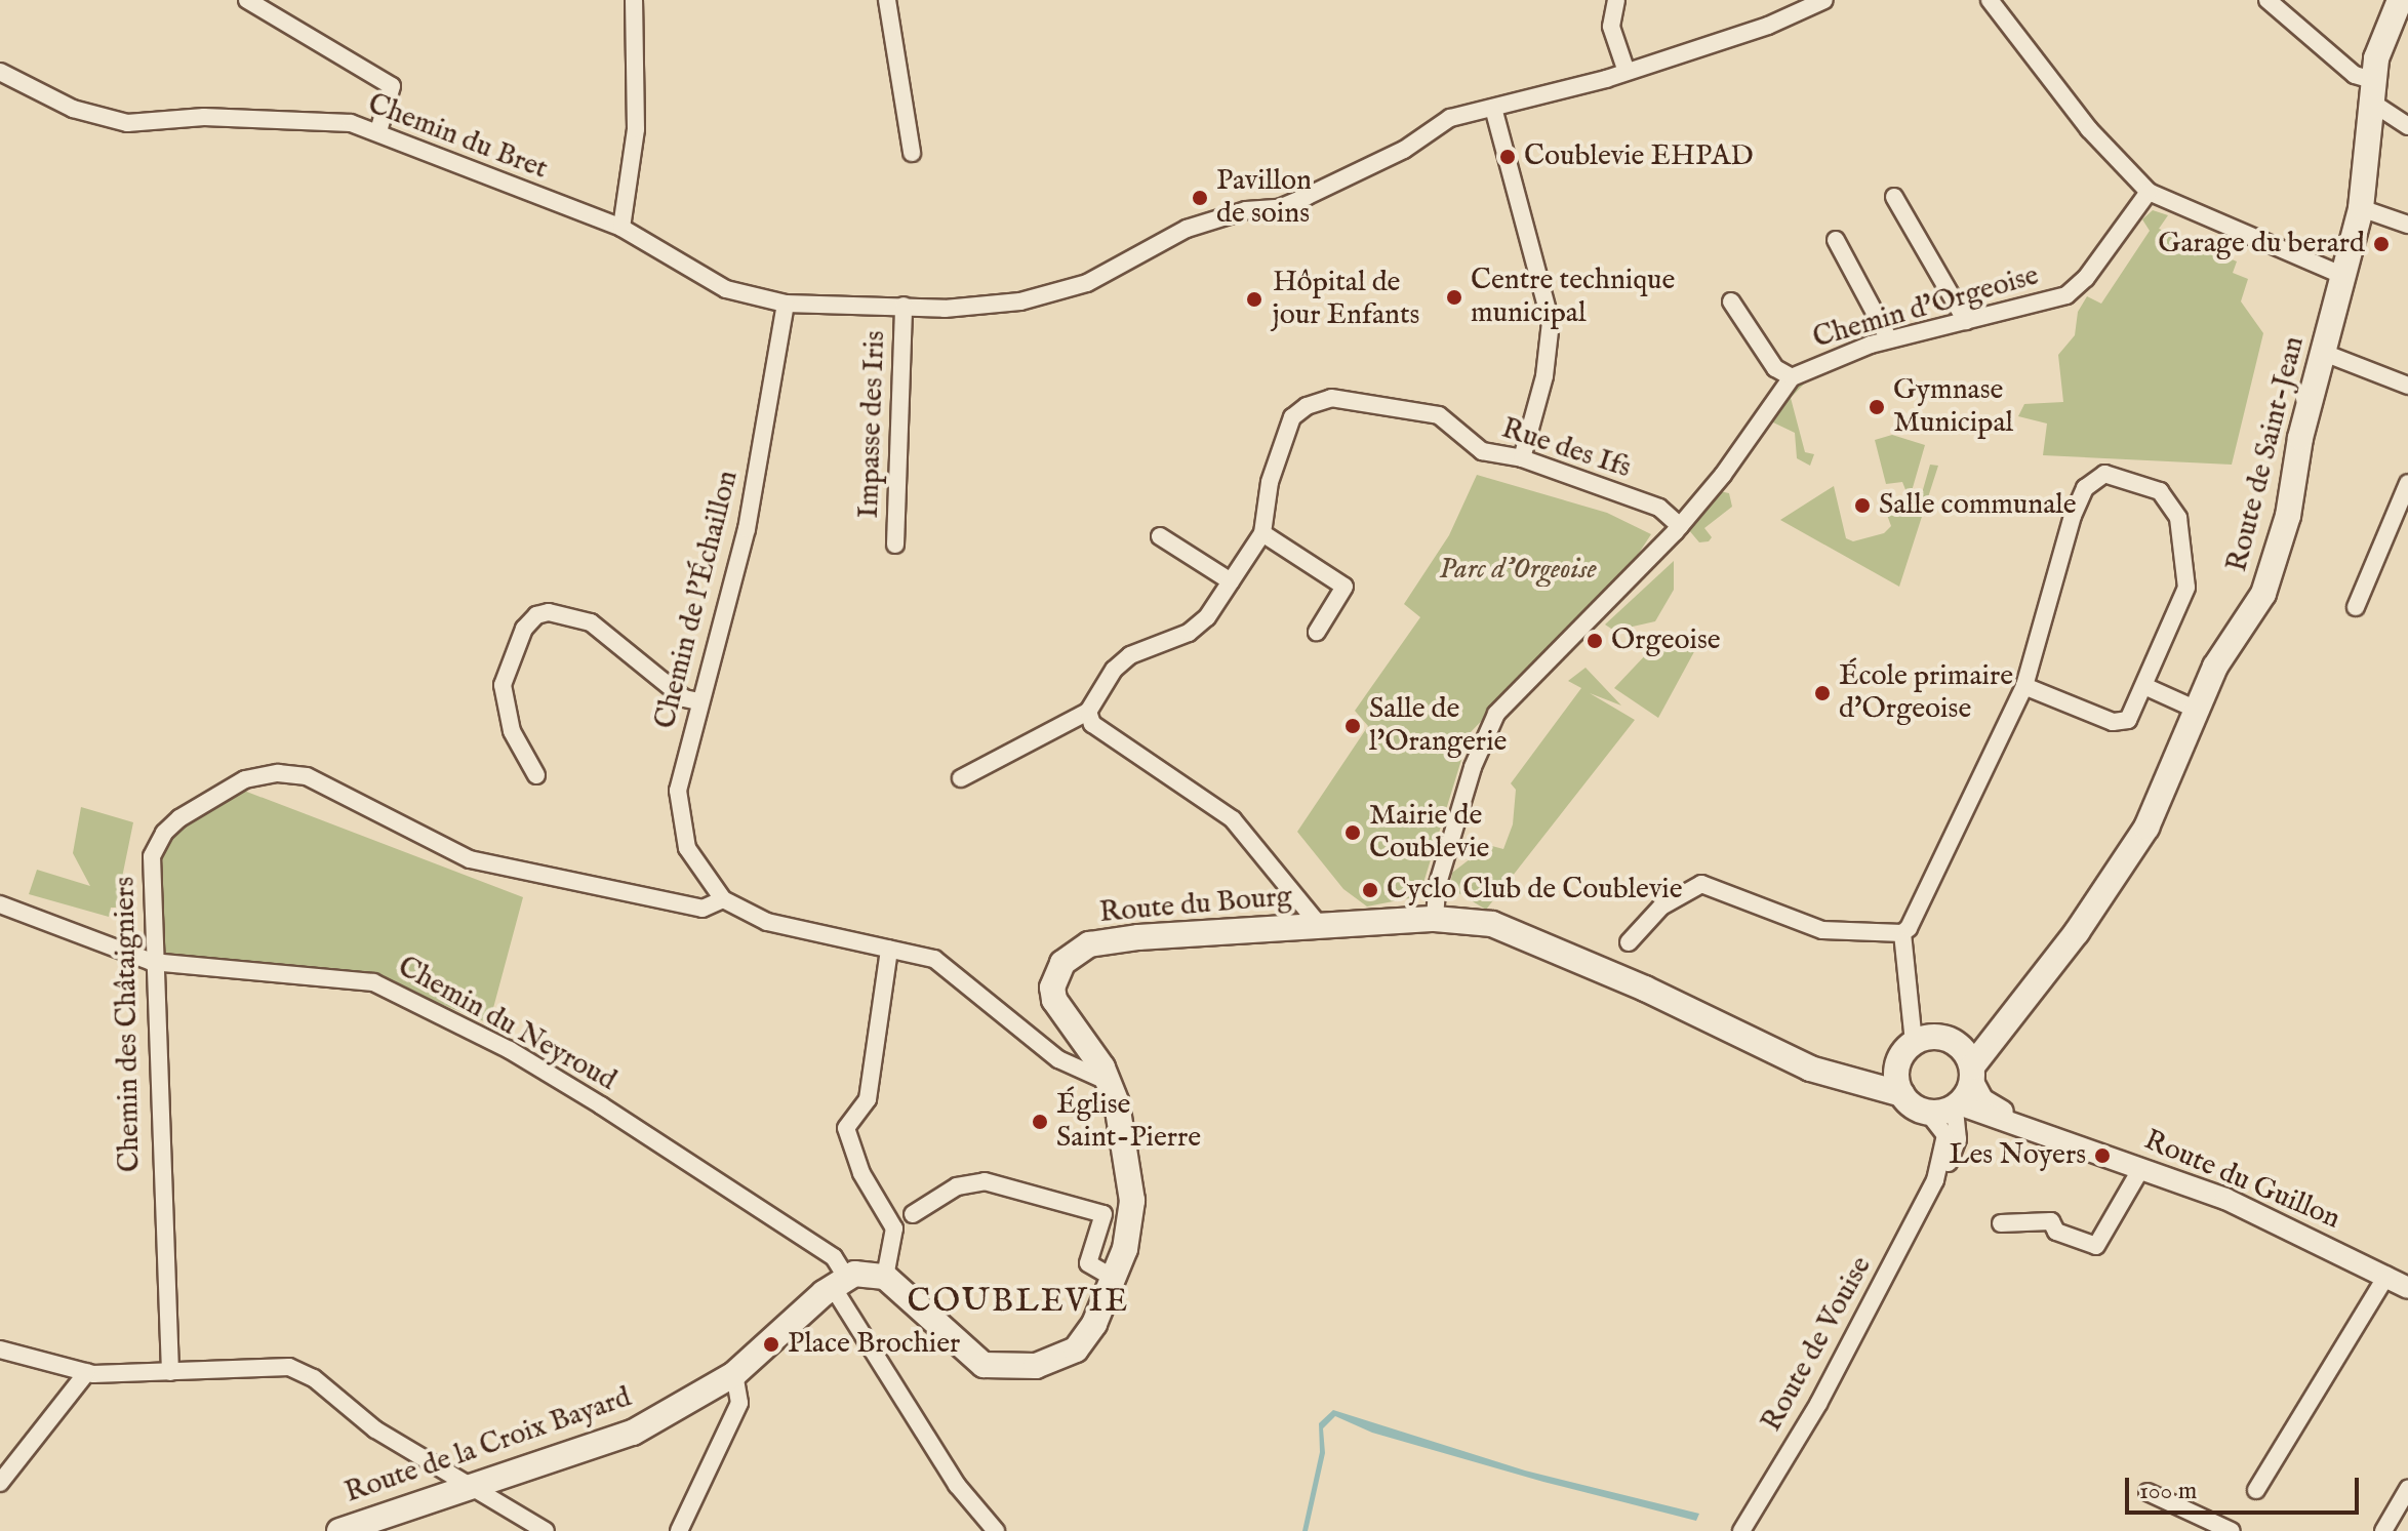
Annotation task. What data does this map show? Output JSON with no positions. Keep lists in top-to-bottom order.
{
  "streets": {
    "main road": ["Route de Saint-Jean", "Route du Bourg", "Route de la Croix Bayard"],
    "street": [
      "Chemin du Bret",
      "Chemin d'Orgeoise",
      "Impasse des Iris",
      "Rue des Ifs",
      "Chemin de l'Échaillon",
      "Chemin des Châtaigniers",
      "Chemin du Neyroud",
      "Route du Guillon",
      "Route de Vouise"
    ]
  },
  "crossings": [
    ["Chemin du Bret", "Impasse des Iris"],
    ["Chemin du Bret", "Chemin de l'Échaillon"],
    ["Chemin d'Orgeoise", "Rue des Ifs"],
    ["Chemin d'Orgeoise", "Route du Bourg"],
    ["Route de Saint-Jean", "Route du Bourg"],
    ["Route de Saint-Jean", "Route du Guillon"],
    ["Route de Saint-Jean", "Route de Vouise"],
    ["Chemin de l'Échaillon", "Chemin des Châtaigniers"],
    ["Route du Bourg", "Route du Guillon"],
    ["Route du Bourg", "Route de Vouise"],
    ["Chemin des Châtaigniers", "Chemin du Neyroud"],
    ["Chemin du Neyroud", "Route de la Croix Bayard"],
    ["Route du Guillon", "Route de Vouise"]
  ],
  "districts": ["COUBLEVIE"],
  "parks": ["Parc d'Orgeoise"],
  "places": [
    "Coublevie EHPAD",
    "Pavillon de soins",
    "Garage du berard",
    "Centre technique municipal",
    "Hôpital de jour Enfants",
    "Gymnase Municipal",
    "Salle communale",
    "Orgeoise",
    "École primaire d'Orgeoise",
    "Salle de l'Orangerie",
    "Mairie de Coublevie",
    "Cyclo Club de Coublevie",
    "Église Saint-Pierre",
    "Les Noyers",
    "Place Brochier"
  ],
  "scale_bar": "100 m"
}
